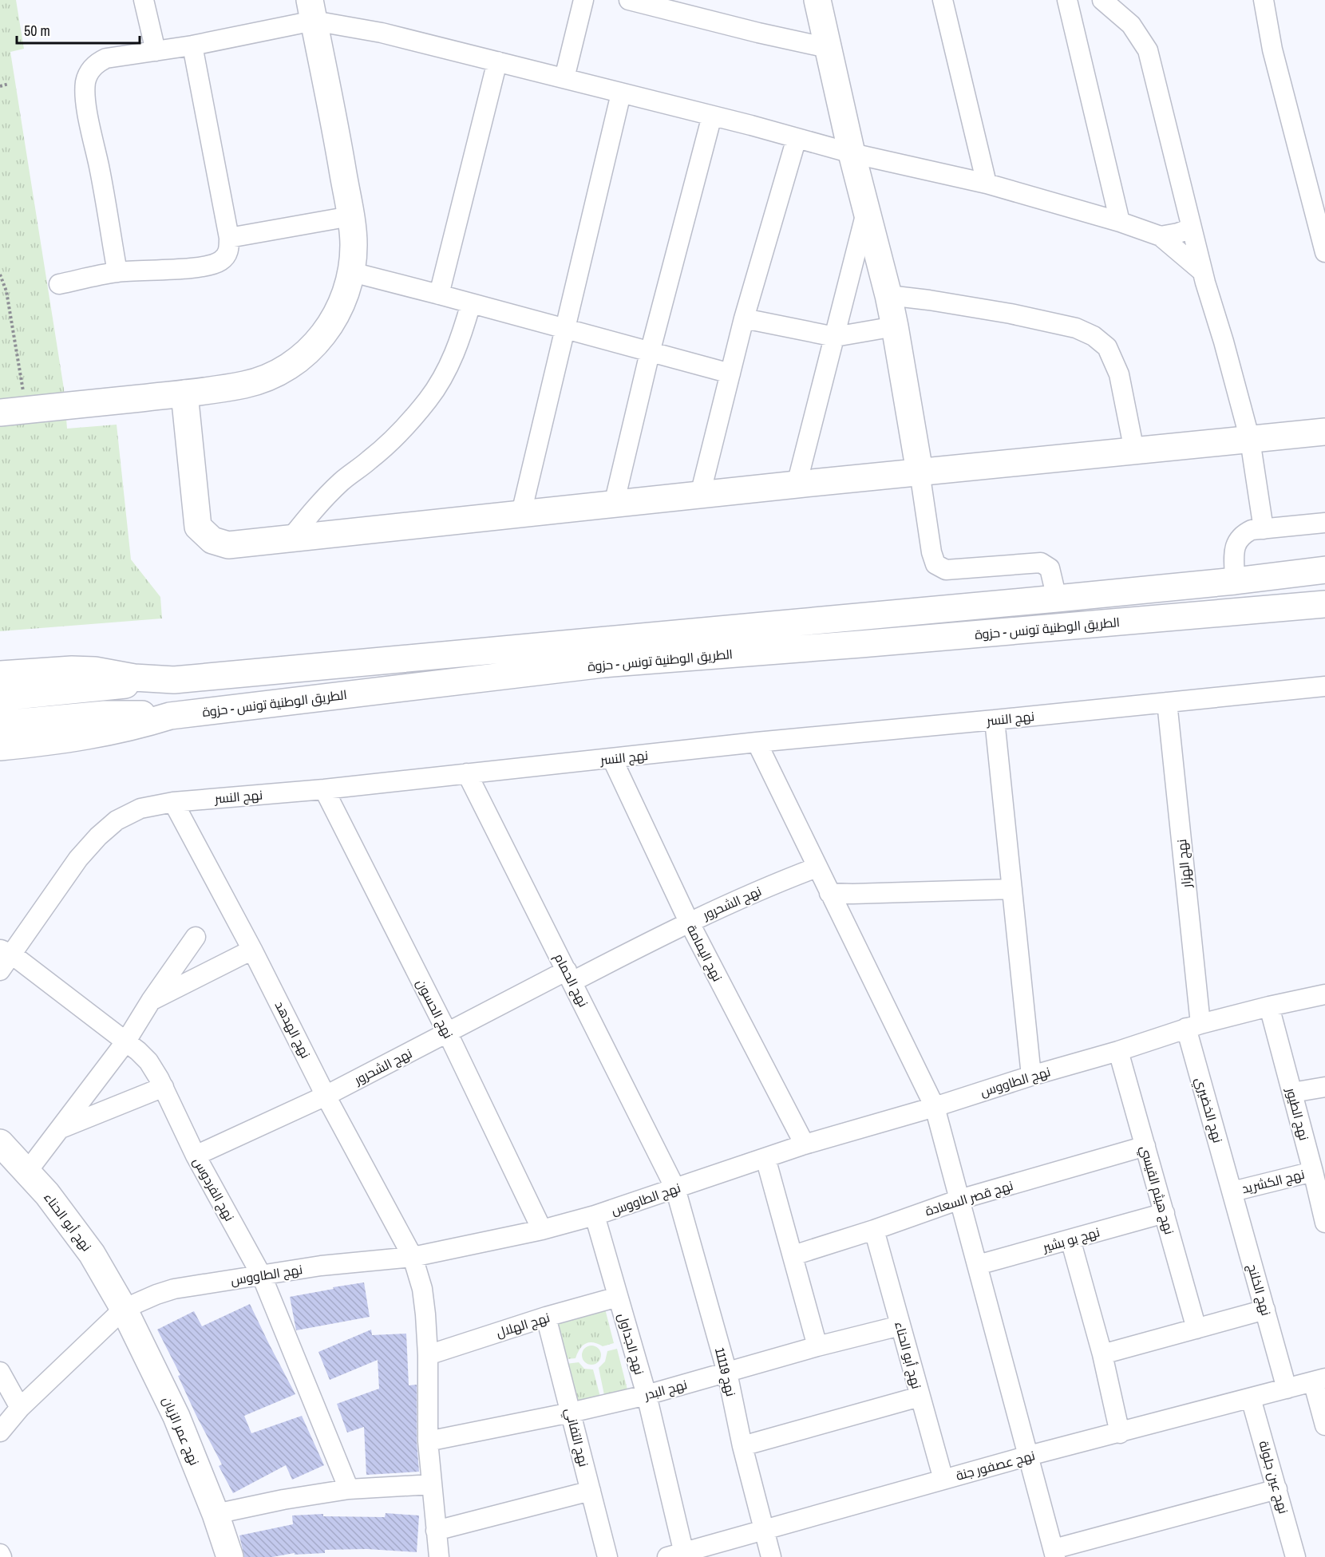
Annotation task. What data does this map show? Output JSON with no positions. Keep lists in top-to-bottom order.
{
  "streets": {
    "main road": ["الطريق الوطنية تونس - حزوة", "نهج أبو الحناء", "نهج عمر الزيان"],
    "street": [
      "نهج النسر",
      "نهج الهزار",
      "نهج الشحرور",
      "نهج اليمامة",
      "نهج الحمام",
      "نهج الحسون",
      "نهج الهدهد",
      "نهج الطاووس",
      "نهج الخضيري",
      "نهج الطيور",
      "نهج الكشريد",
      "نهج الفردوس",
      "نهج هيثم القيسي",
      "نهج قصر السعادة",
      "نهج بو بشير",
      "نهج الخلنج",
      "نهج الهلال",
      "نهج الجداول",
      "نهج 11119",
      "نهج البدر",
      "نهج التفاني",
      "نهج عصفور جنة",
      "نهج عين جلولة"
    ]
  },
  "crossings": [
    ["نهج النسر", "نهج الهزار"],
    ["نهج النسر", "نهج اليمامة"],
    ["نهج النسر", "نهج الحمام"],
    ["نهج النسر", "نهج الحسون"],
    ["نهج النسر", "نهج الهدهد"],
    ["نهج النسر", "نهج الفردوس"],
    ["نهج الهزار", "نهج الطاووس"],
    ["نهج الهزار", "نهج الخضيري"],
    ["نهج الشحرور", "نهج اليمامة"],
    ["نهج الشحرور", "نهج الحمام"],
    ["نهج الشحرور", "نهج الحسون"],
    ["نهج الشحرور", "نهج الهدهد"],
    ["نهج الشحرور", "نهج الفردوس"],
    ["نهج اليمامة", "نهج الطاووس"],
    ["نهج الحمام", "نهج الطاووس"],
    ["نهج الحمام", "نهج 11119"],
    ["نهج الحسون", "نهج الطاووس"],
    ["نهج الهدهد", "نهج الطاووس"],
    ["نهج الهدهد", "نهج الهلال"],
    ["نهج الهدهد", "نهج البدر"],
    ["نهج الطاووس", "نهج الخضيري"],
    ["نهج الطاووس", "نهج الطيور"],
    ["نهج الطاووس", "نهج الفردوس"],
    ["نهج الطاووس", "نهج هيثم القيسي"],
    ["نهج الطاووس", "نهج أبو الحناء"],
    ["نهج الطاووس", "نهج الجداول"],
    ["نهج الطاووس", "نهج 11119"],
    ["نهج الطاووس", "نهج عمر الزيان"],
    ["نهج الخضيري", "نهج الكشريد"],
    ["نهج الخضيري", "نهج الخلنج"],
    ["نهج الطيور", "نهج الكشريد"],
    ["نهج الكشريد", "نهج الخلنج"],
    ["نهج هيثم القيسي", "نهج قصر السعادة"],
    ["نهج هيثم القيسي", "نهج بو بشير"],
    ["نهج قصر السعادة", "نهج أبو الحناء"],
    ["نهج أبو الحناء", "نهج البدر"],
    ["نهج أبو الحناء", "نهج عمر الزيان"],
    ["نهج أبو الحناء", "نهج عصفور جنة"],
    ["نهج الخلنج", "نهج عصفور جنة"],
    ["نهج الهلال", "نهج الجداول"],
    ["نهج الهلال", "نهج التفاني"],
    ["نهج الجداول", "نهج البدر"],
    ["نهج الجداول", "نهج عصفور جنة"],
    ["نهج 11119", "نهج البدر"],
    ["نهج 11119", "نهج عصفور جنة"],
    ["نهج البدر", "نهج التفاني"],
    ["نهج عصفور جنة", "نهج عين جلولة"]
  ],
  "scale_bar": "50 m"
}
